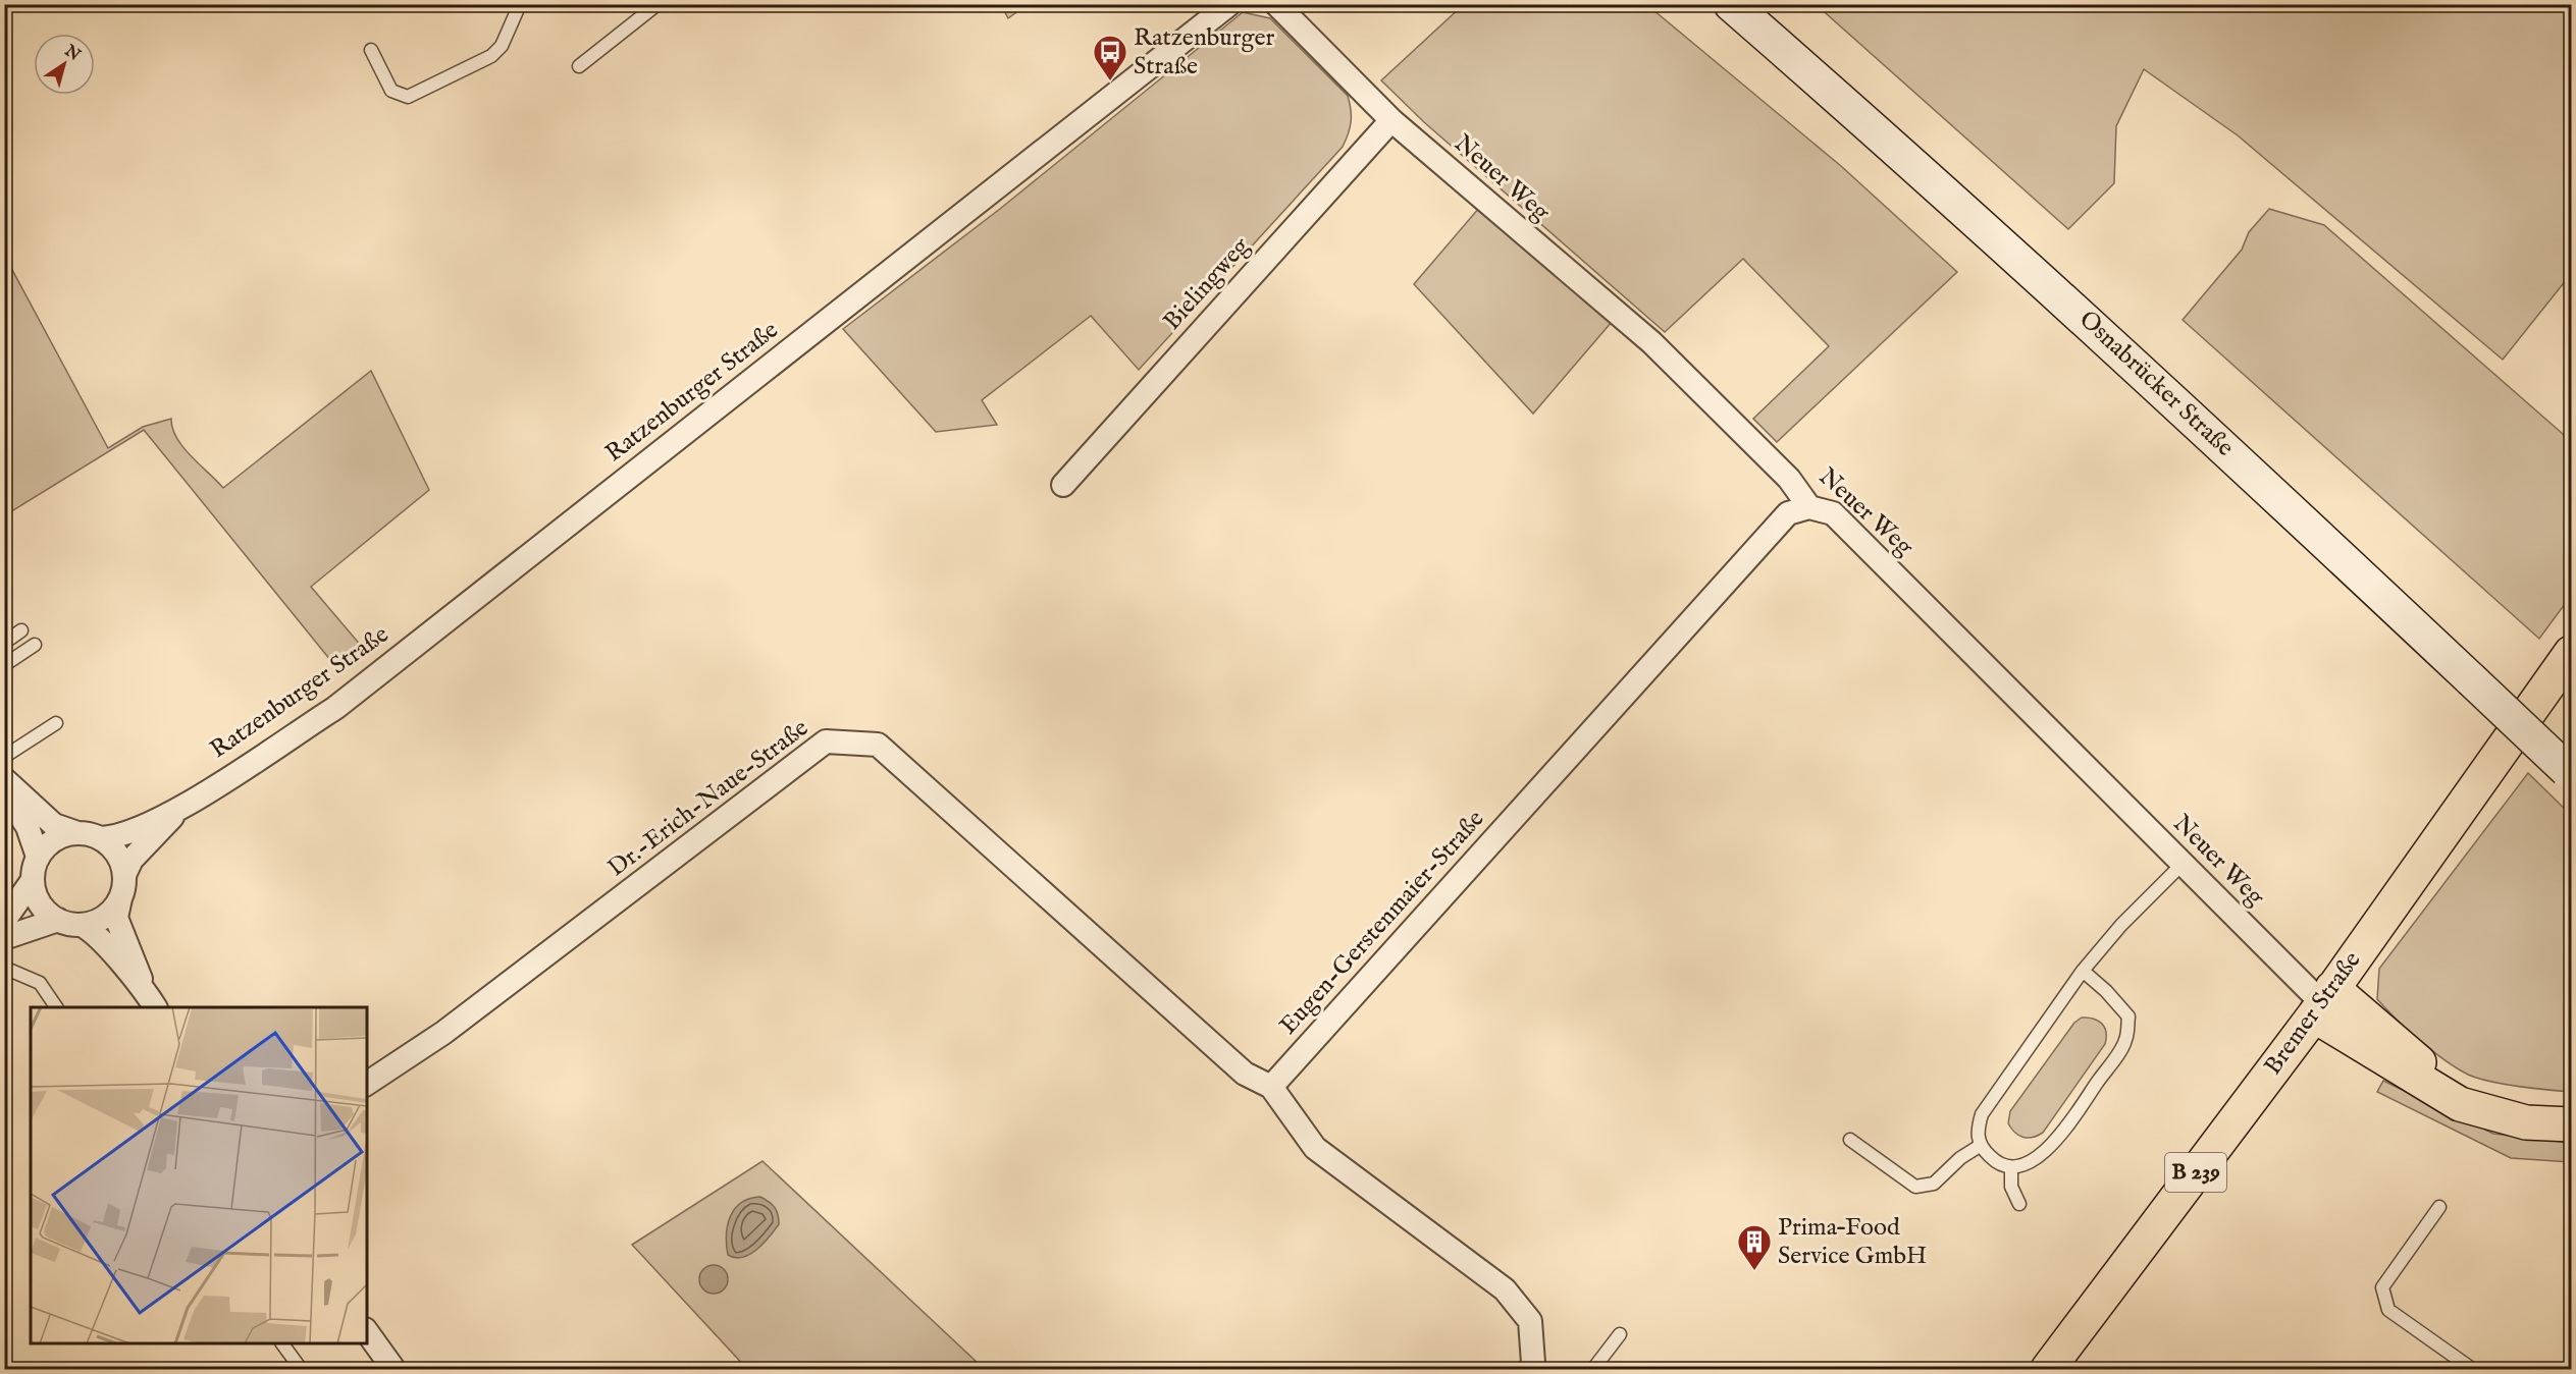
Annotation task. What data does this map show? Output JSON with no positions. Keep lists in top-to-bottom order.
{
  "streets": {
    "main road": ["Osnabrücker Straße", "Bremer Straße", "B 239"],
    "street": [
      "Neuer Weg",
      "Bielingweg",
      "Ratzenburger Straße",
      "Dr.-Erich-Naue-Straße",
      "Eugen-Gerstenmaier-Straße"
    ]
  },
  "crossings": [
    ["Neuer Weg", "Bielingweg"],
    ["Neuer Weg", "Eugen-Gerstenmaier-Straße"],
    ["Neuer Weg", "Bremer Straße"],
    ["Dr.-Erich-Naue-Straße", "Eugen-Gerstenmaier-Straße"]
  ],
  "places": {
    "bus stop": ["Ratzenburger Straße"],
    "building": ["Prima–Food Service GmbH"]
  },
  "north": "top right"
}
